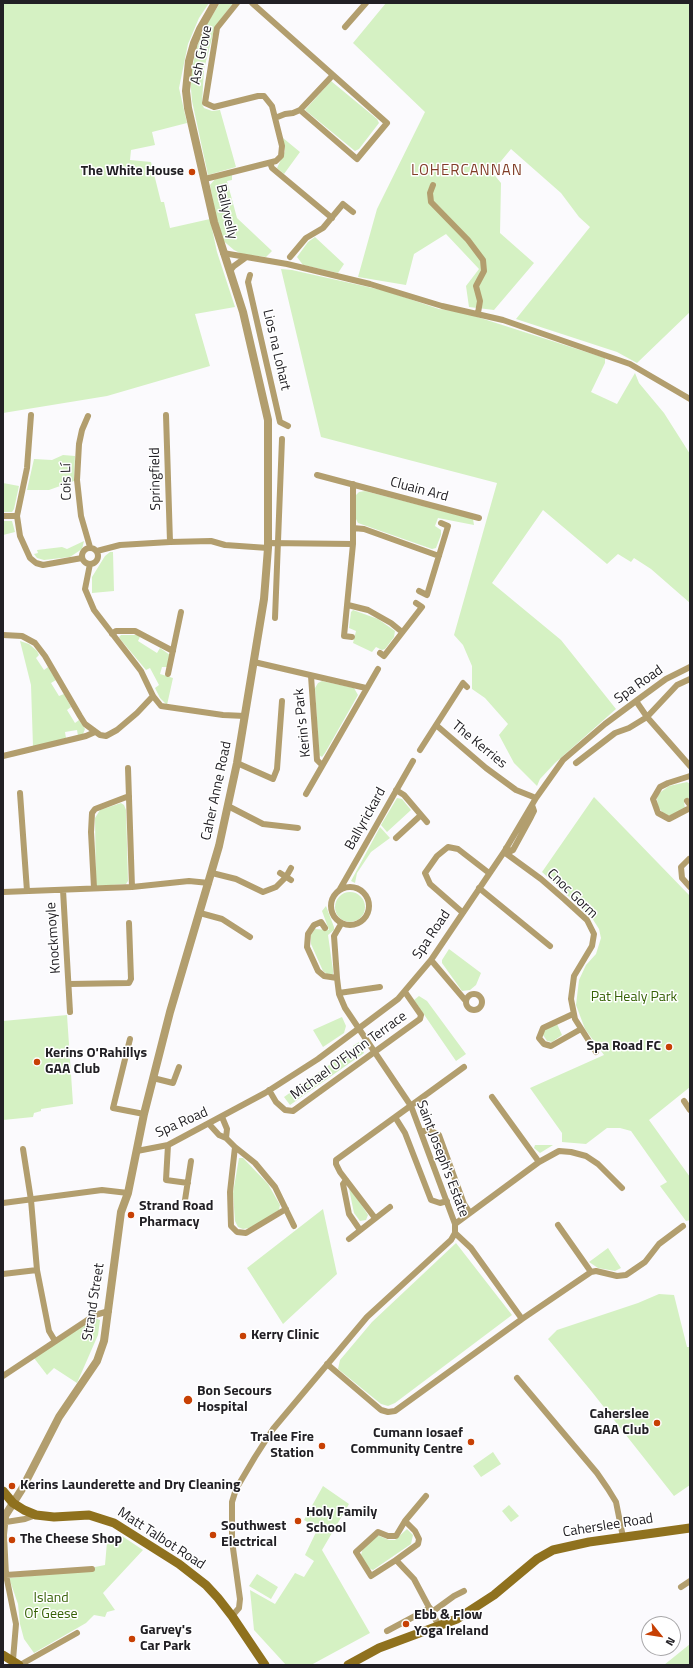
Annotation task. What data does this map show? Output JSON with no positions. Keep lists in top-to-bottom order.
{
  "streets": {
    "main road": ["Caherslee Road", "Matt Talbot Road"],
    "street": [
      "Ash Grove",
      "Ballyvelly",
      "Lios na Lohart",
      "Springfield",
      "Cois Lí",
      "Cluain Ard",
      "Spa Road",
      "Kerin's Park",
      "The Kerries",
      "Caher Anne Road",
      "Ballyrickard",
      "Cnoc Gorm",
      "Knockmoyle",
      "Michael O'Flynn Terrace",
      "Saint Joseph's Estate",
      "Strand Street"
    ]
  },
  "crossings": [
    ["Ballyvelly", "Caher Anne Road"],
    ["Spa Road", "The Kerries"],
    ["Spa Road", "Caher Anne Road"],
    ["Spa Road", "Cnoc Gorm"],
    ["Spa Road", "Michael O'Flynn Terrace"],
    ["Spa Road", "Saint Joseph's Estate"],
    ["Spa Road", "Strand Street"],
    ["Kerin's Park", "Caher Anne Road"],
    ["Caher Anne Road", "Knockmoyle"],
    ["Caher Anne Road", "Strand Street"],
    ["Michael O'Flynn Terrace", "Saint Joseph's Estate"],
    ["Saint Joseph's Estate", "Matt Talbot Road"],
    ["Strand Street", "Matt Talbot Road"]
  ],
  "districts": ["LOHERCANNAN"],
  "parks": ["Pat Healy Park", "Island Of Geese"],
  "places": [
    "The White House",
    "Spa Road FC",
    "Kerins O'Rahillys GAA Club",
    "Strand Road Pharmacy",
    "Kerry Clinic",
    "Bon Secours Hospital",
    "Caherslee GAA Club",
    "Cumann Iosaef Community Centre",
    "Tralee Fire Station",
    "Kerins Launderette and Dry Cleaning",
    "Holy Family School",
    "Southwest Electrical",
    "The Cheese Shop",
    "Ebb & Flow Yoga Ireland",
    "Garvey's Car Park"
  ],
  "north": "bottom right"
}
